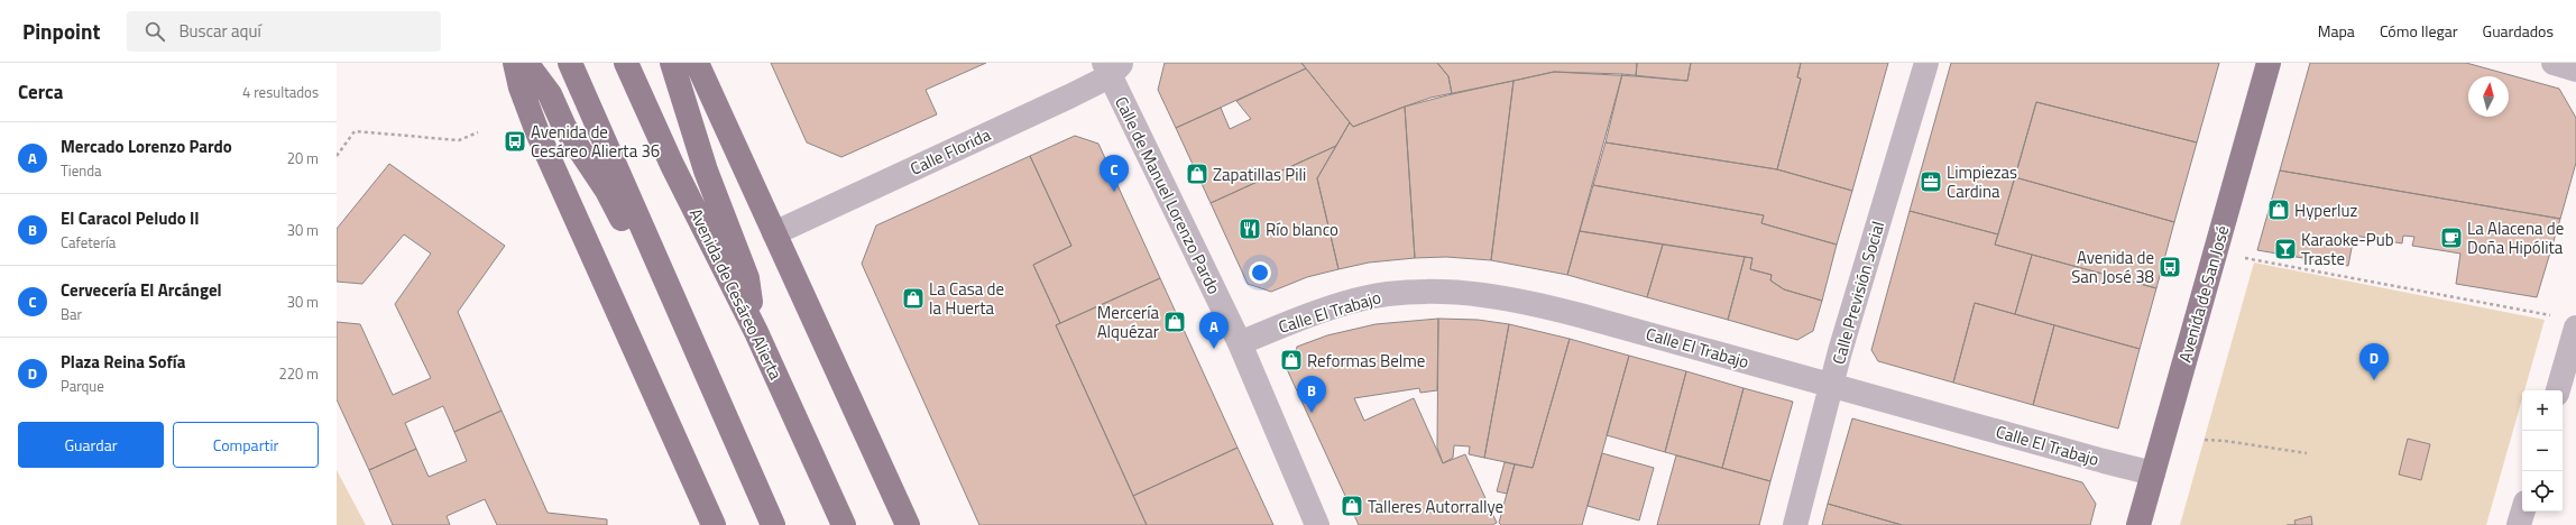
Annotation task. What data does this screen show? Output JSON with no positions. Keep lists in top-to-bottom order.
{
  "streets": {
    "main road": ["Avenida de Cesáreo Alierta", "Avenida de San José"],
    "street": [
      "Calle Florida",
      "Calle de Manuel Lorenzo Pardo",
      "Calle Previsión Social",
      "Calle El Trabajo"
    ]
  },
  "crossings": [
    ["Calle Florida", "Calle de Manuel Lorenzo Pardo"],
    ["Calle de Manuel Lorenzo Pardo", "Calle El Trabajo"],
    ["Calle Previsión Social", "Calle El Trabajo"],
    ["Avenida de San José", "Calle El Trabajo"]
  ],
  "places": {
    "bus stop": ["Avenida de Cesáreo Alierta 36", "Avenida de San José 38"],
    "shop": [
      "Zapatillas Pili",
      "Hyperluz",
      "La Casa de la Huerta",
      "Mercería Alquézar",
      "Reformas Belme",
      "Talleres Autorrallye"
    ],
    "office": ["Limpiezas Cardina"],
    "restaurant": ["Río blanco"],
    "cafe": ["La Alacena de Doña Hipólita"],
    "bar": ["Karaoke-Pub Traste"]
  },
  "north": "top",
  "page": {
    "header": "Pinpoint",
    "search": "Buscar aquí",
    "nav": ["Mapa", "Cómo llegar", "Guardados"],
    "heading": ["Cerca", "4 resultados"],
    "list": [
      {
        "mark": "A",
        "name": "Mercado Lorenzo Pardo",
        "note": "Tienda",
        "value": "20 m"
      },
      {
        "mark": "B",
        "name": "El Caracol Peludo II",
        "note": "Cafetería",
        "value": "30 m"
      },
      {
        "mark": "C",
        "name": "Cervecería El Arcángel",
        "note": "Bar",
        "value": "30 m"
      },
      {
        "mark": "D",
        "name": "Plaza Reina Sofía",
        "note": "Parque",
        "value": "220 m"
      }
    ],
    "pins": [
      "C",
      "A",
      "D",
      "B"
    ],
    "map_buttons": ["+", "−"],
    "buttons": ["Guardar", "Compartir"]
  }
}
